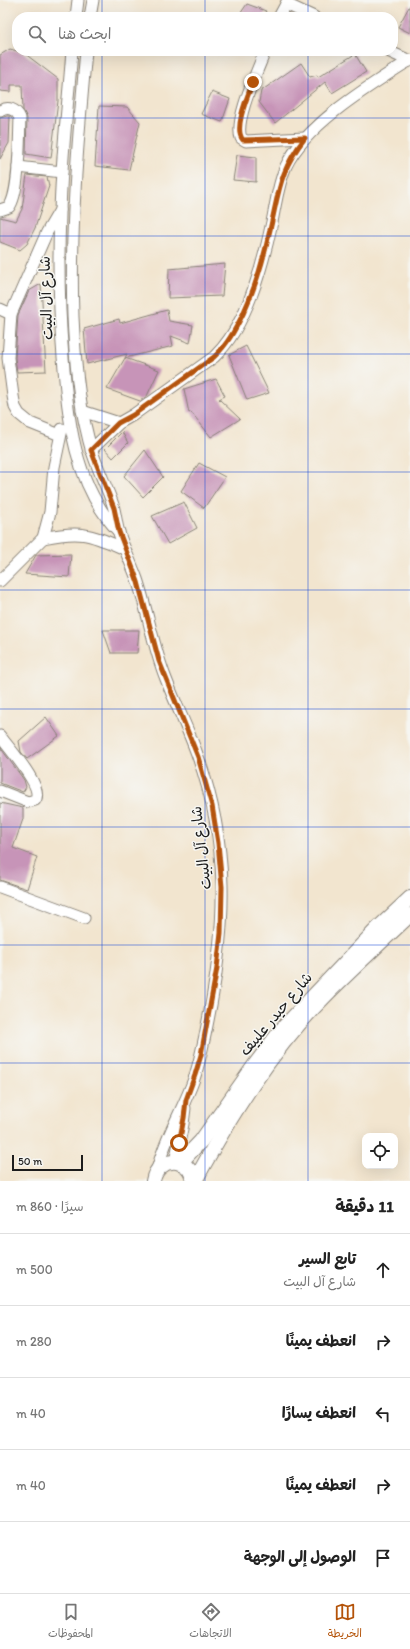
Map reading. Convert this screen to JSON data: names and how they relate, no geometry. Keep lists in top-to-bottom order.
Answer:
{
  "streets": {
    "main road": ["شارع حيدر علييف"],
    "street": ["شارع آل البيت"]
  },
  "crossings": [
    ["شارع آل البيت", "شارع حيدر علييف"]
  ],
  "scale_bar": "50 m",
  "page": {
    "search": "ابحث هنا",
    "scale": "50 m",
    "heading": ["11 دقيقة", "سيرًا · 860 m"],
    "list": [
      ["تابع السير", "شارع آل البيت", "500 m"],
      ["انعطف يمينًا", "280 m"],
      ["انعطف يسارًا", "40 m"],
      ["انعطف يمينًا", "40 m"],
      "الوصول إلى الوجهة"
    ],
    "nav": ["الخريطة", "الاتجاهات", "المحفوظات"]
  }
}
